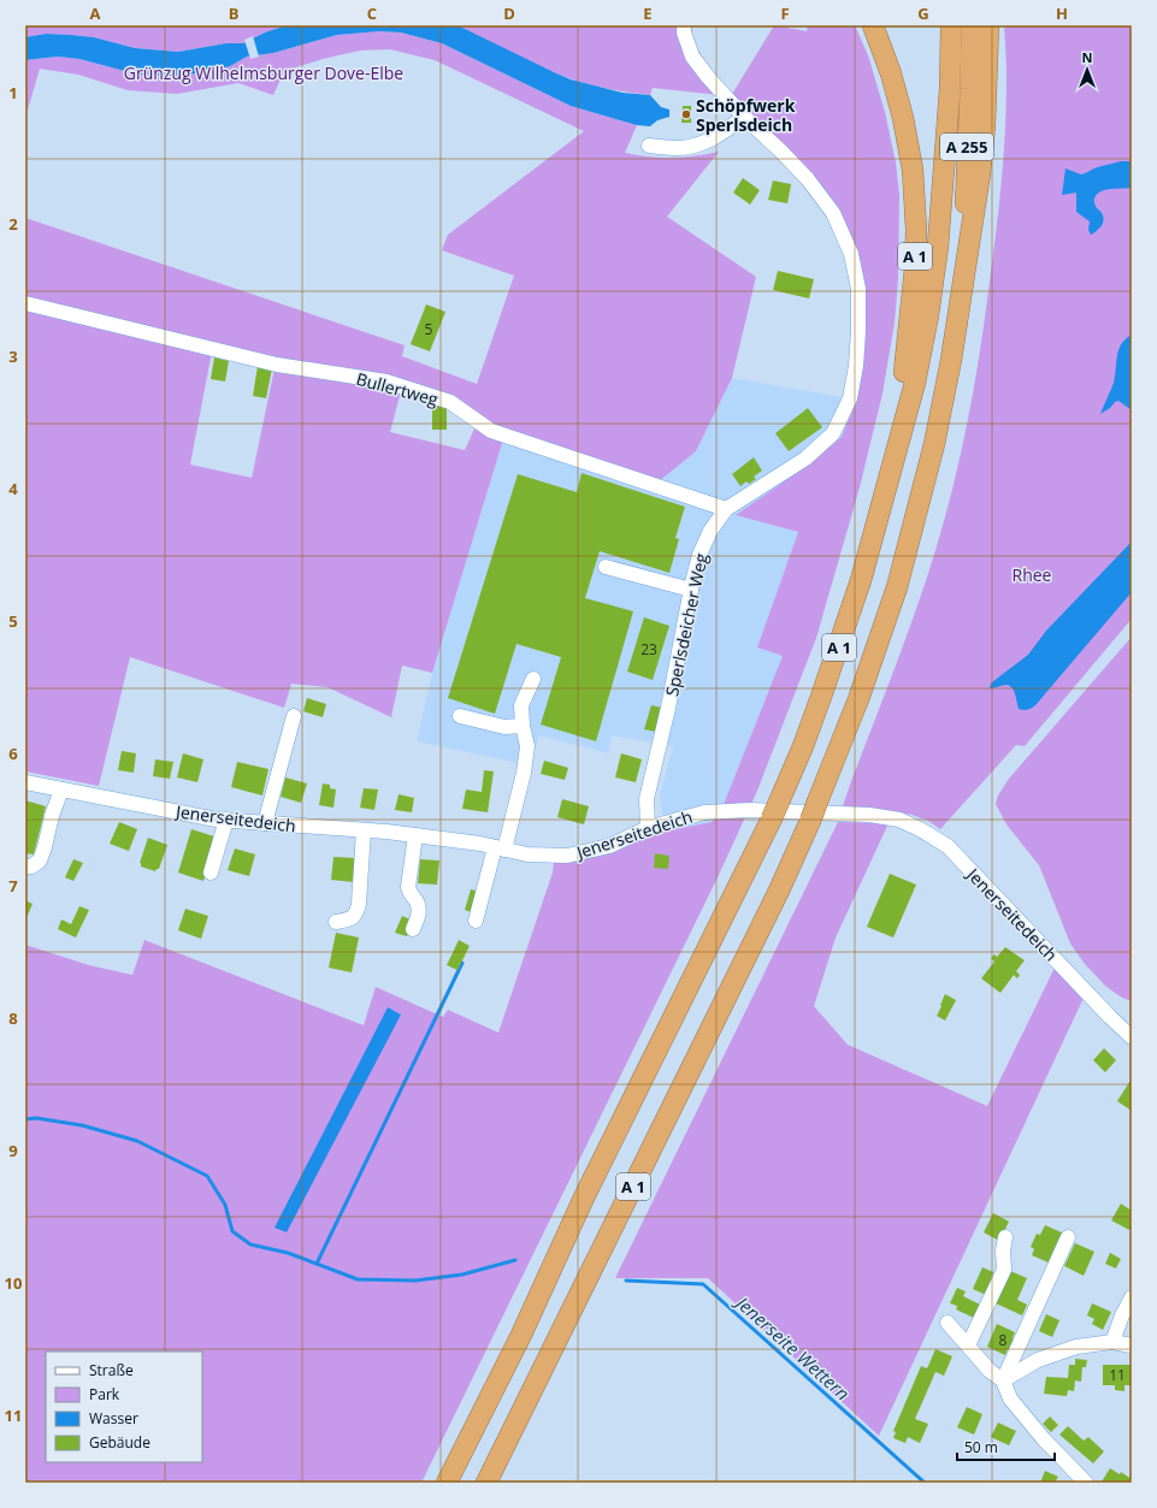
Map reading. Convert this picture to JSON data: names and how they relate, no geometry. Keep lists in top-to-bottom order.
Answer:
{
  "streets": {
    "highway": ["A 255", "A 1"],
    "street": ["Bullertweg", "Sperlsdeicher Weg", "Jenerseitedeich"]
  },
  "crossings": [
    ["A 255", "A 1"],
    ["Bullertweg", "Sperlsdeicher Weg"],
    ["Sperlsdeicher Weg", "Jenerseitedeich"]
  ],
  "water": ["Jenerseite Wettern"],
  "parks": ["Grünzug Wilhelmsburger Dove-Elbe", "Rhee"],
  "places": ["Schöpfwerk Sperlsdeich"],
  "house_numbers": [
    "5",
    "23",
    "8",
    "11"
  ],
  "legend": [
    "Straße",
    "Park",
    "Wasser",
    "Gebäude"
  ],
  "scale_bar": "50 m",
  "north": "top",
  "grid": {
    "columns": [
      "A",
      "B",
      "C",
      "D",
      "E",
      "F",
      "G",
      "H"
    ],
    "rows": [
      "1",
      "2",
      "3",
      "4",
      "5",
      "6",
      "7",
      "8",
      "9",
      "10",
      "11"
    ]
  }
}
